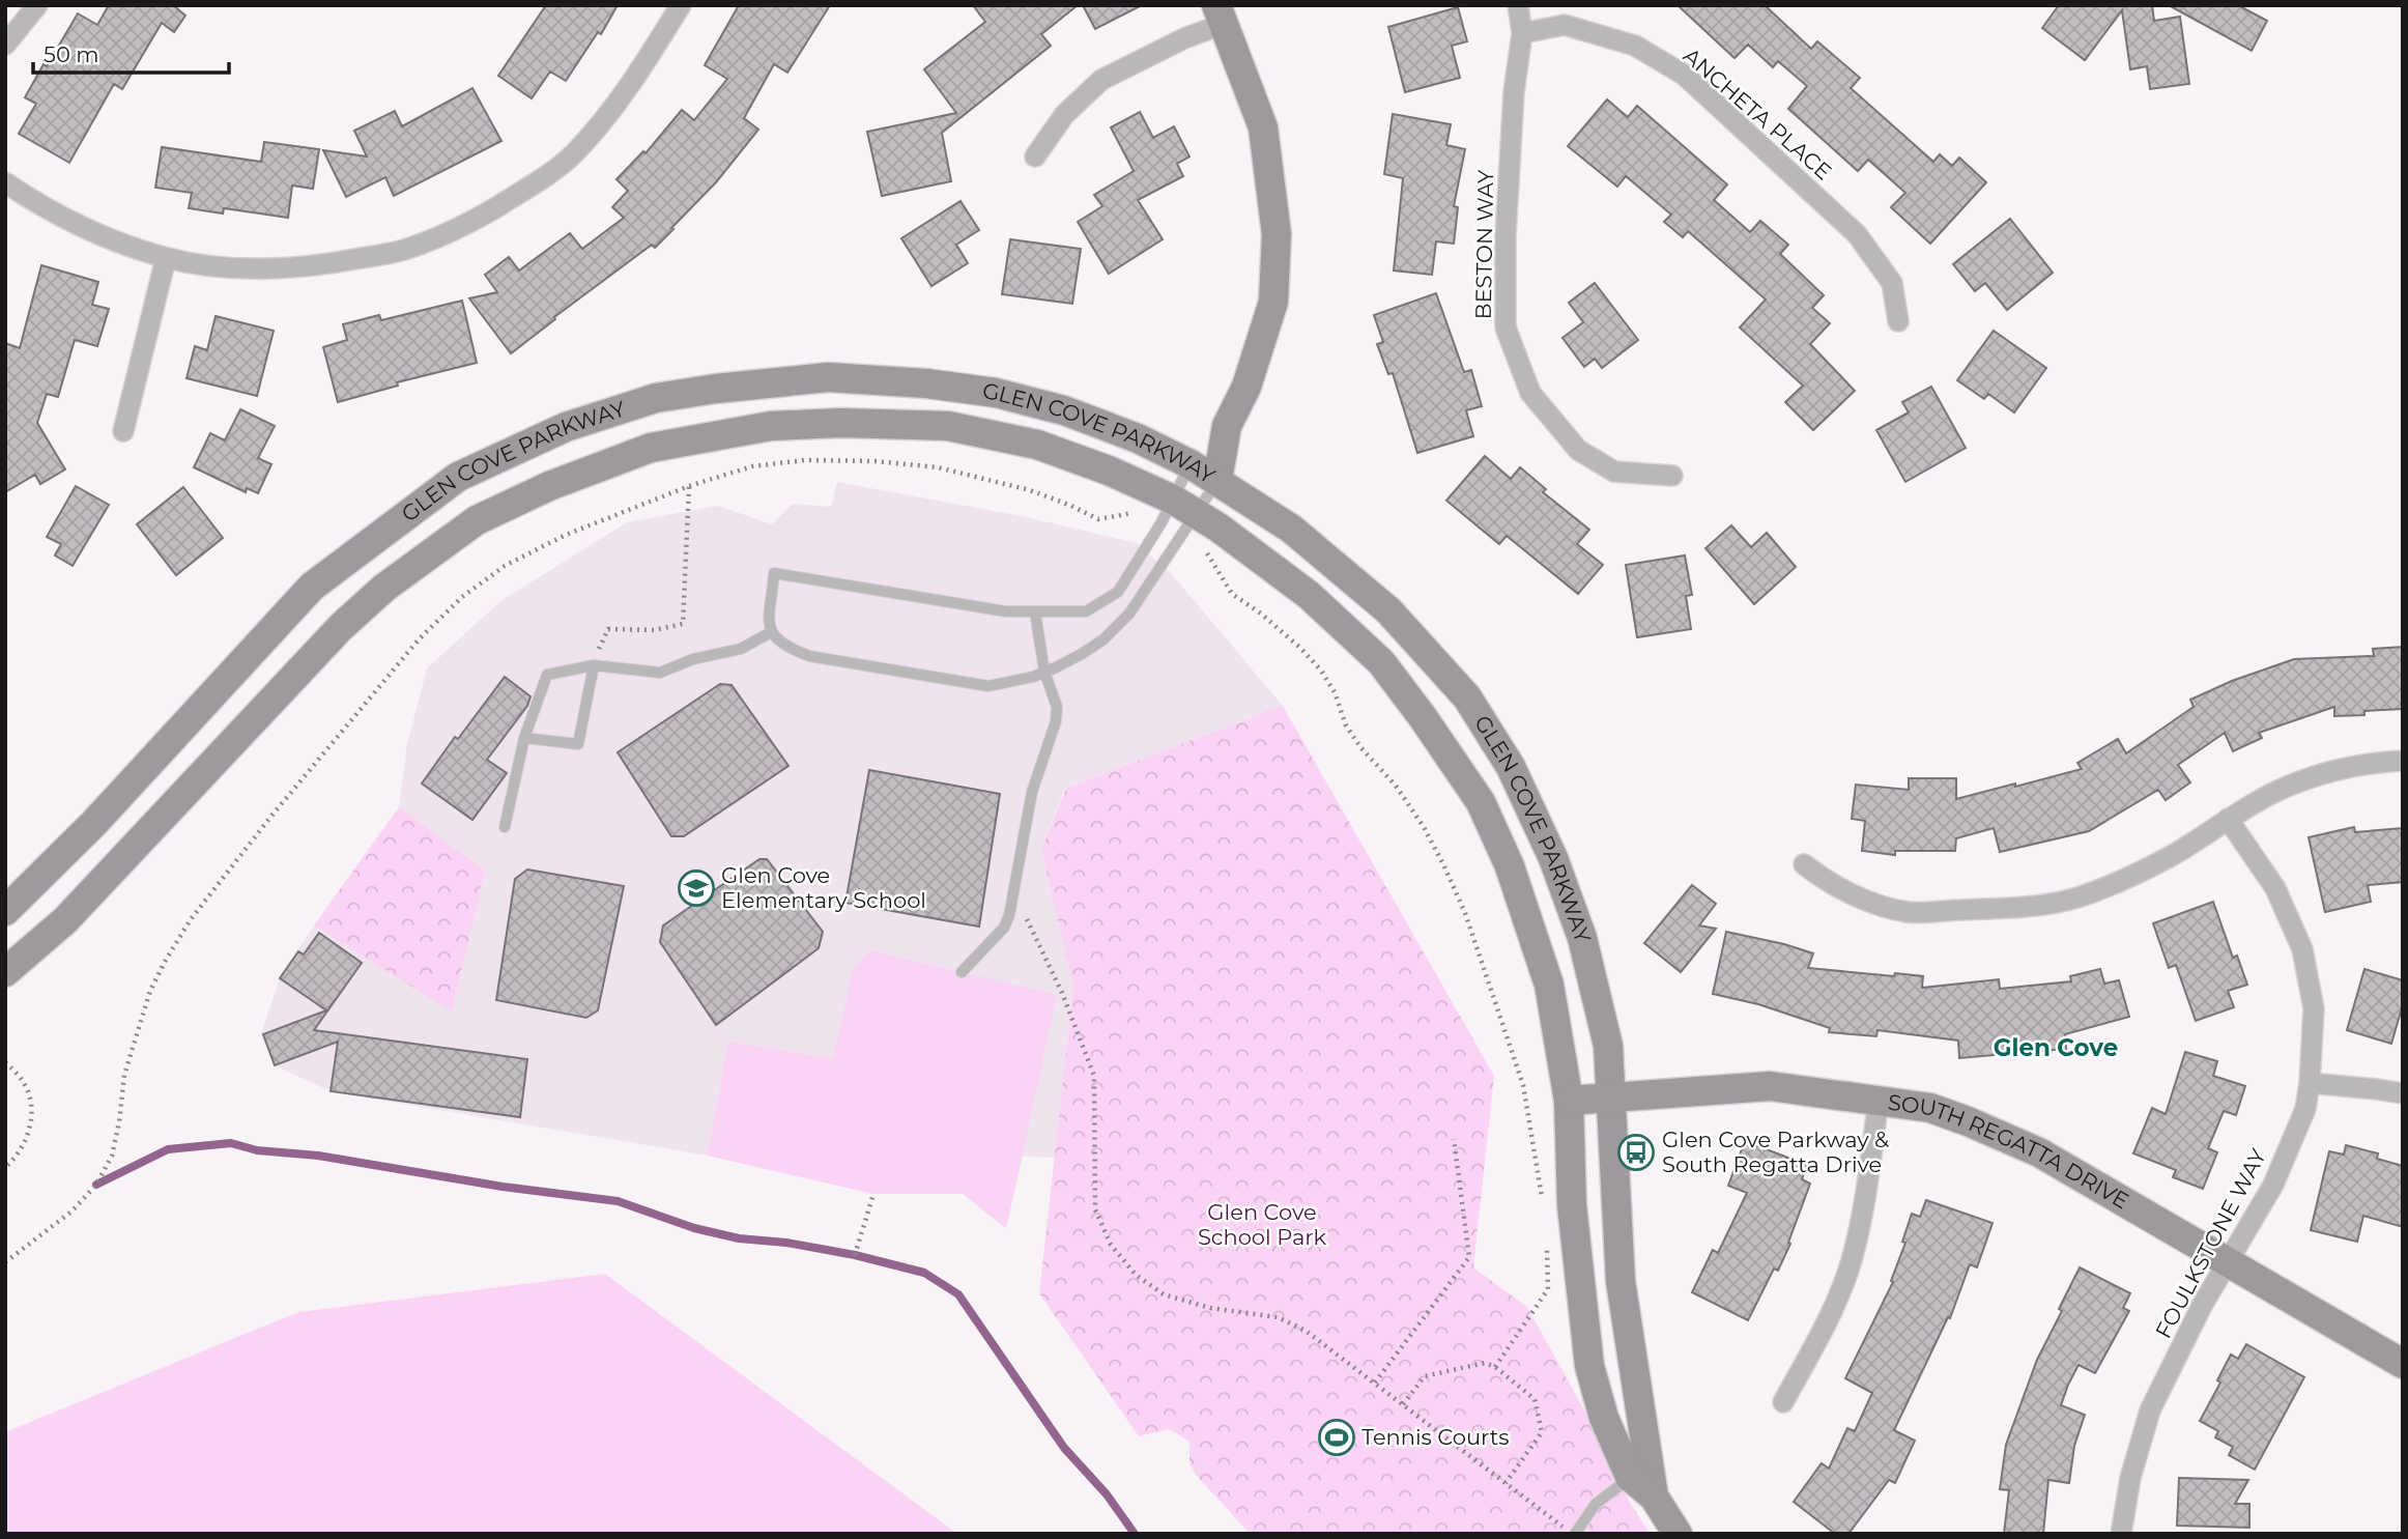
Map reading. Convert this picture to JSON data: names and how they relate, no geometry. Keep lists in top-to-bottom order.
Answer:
{
  "streets": {
    "main road": ["GLEN COVE PARKWAY", "SOUTH REGATTA DRIVE"],
    "street": ["ANCHETA PLACE", "BESTON WAY", "FOULKSTONE WAY"]
  },
  "crossings": [
    ["ANCHETA PLACE", "BESTON WAY"],
    ["GLEN COVE PARKWAY", "SOUTH REGATTA DRIVE"],
    ["SOUTH REGATTA DRIVE", "FOULKSTONE WAY"]
  ],
  "districts": ["Glen Cove"],
  "parks": ["Glen Cove School Park"],
  "places": {
    "school or university": ["Glen Cove Elementary School"],
    "bus stop": ["Glen Cove Parkway & South Regatta Drive"],
    "sports": ["Tennis Courts"]
  },
  "scale_bar": "50 m"
}
